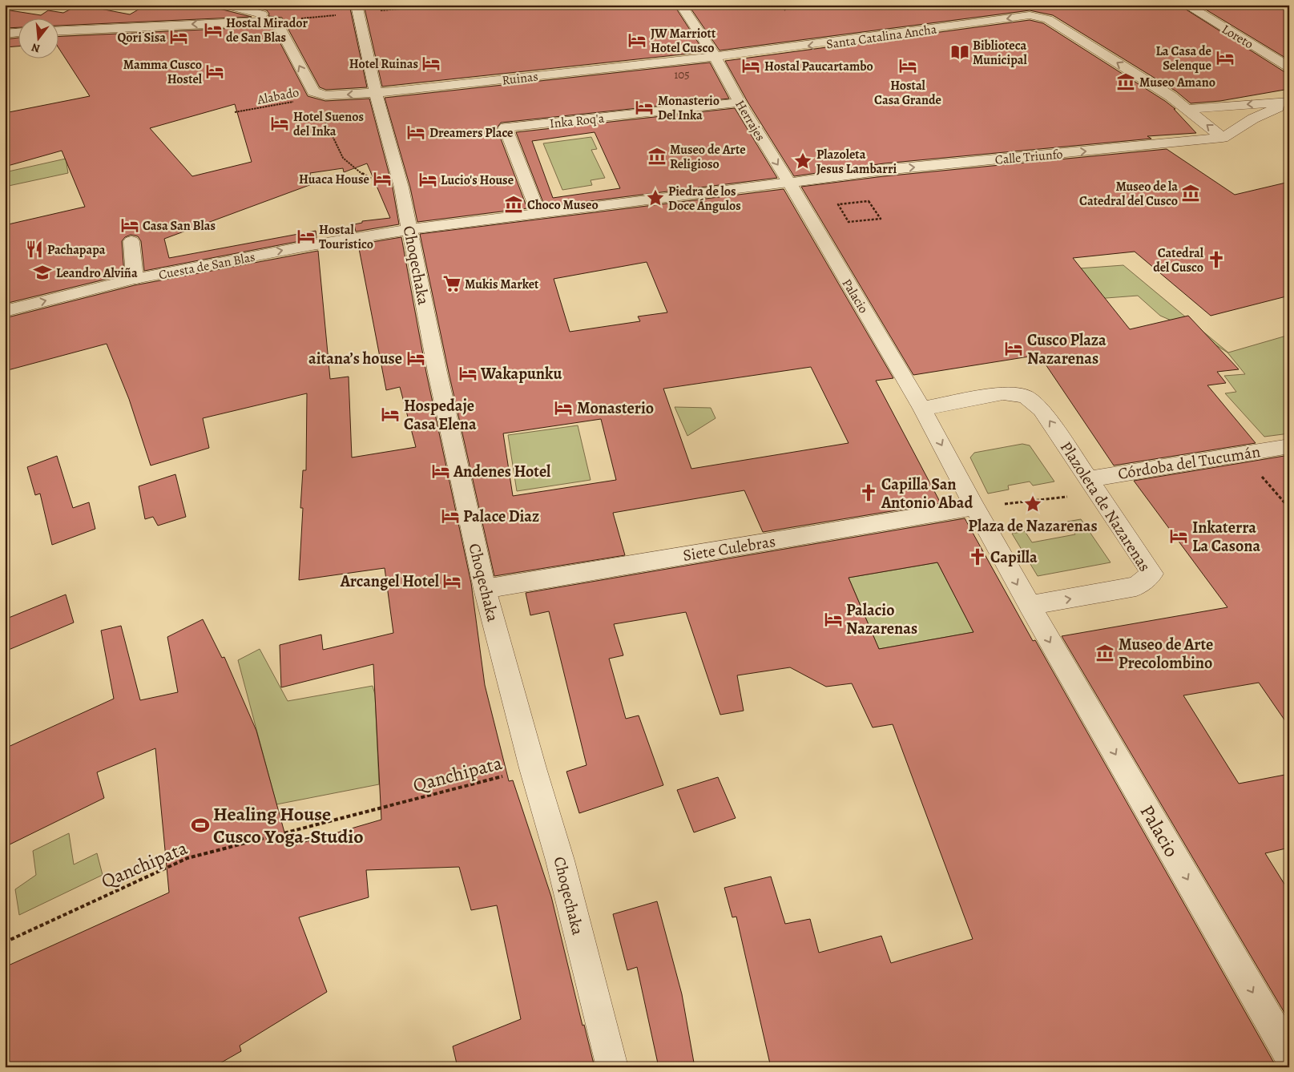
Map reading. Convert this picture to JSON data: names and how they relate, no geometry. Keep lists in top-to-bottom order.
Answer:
{
  "streets": {
    "street": [
      "Santa Catalina Ancha",
      "Loreto",
      "Ruinas",
      "Inka Roq'a",
      "Herrajes",
      "Calle Triunfo",
      "Cuesta de San Blas",
      "Choqechaka",
      "Palacio",
      "Córdoba del Tucumán",
      "Plazoleta de Nazarenas",
      "Siete Culebras"
    ],
    "path": ["Alabado", "Qanchipata"]
  },
  "crossings": [
    ["Santa Catalina Ancha", "Ruinas"],
    ["Santa Catalina Ancha", "Herrajes"],
    ["Ruinas", "Alabado"],
    ["Ruinas", "Herrajes"],
    ["Ruinas", "Choqechaka"],
    ["Inka Roq'a", "Herrajes"],
    ["Inka Roq'a", "Calle Triunfo"],
    ["Inka Roq'a", "Cuesta de San Blas"],
    ["Herrajes", "Calle Triunfo"],
    ["Herrajes", "Palacio"],
    ["Calle Triunfo", "Cuesta de San Blas"],
    ["Calle Triunfo", "Palacio"],
    ["Cuesta de San Blas", "Choqechaka"],
    ["Choqechaka", "Siete Culebras"],
    ["Choqechaka", "Qanchipata"],
    ["Palacio", "Plazoleta de Nazarenas"],
    ["Córdoba del Tucumán", "Plazoleta de Nazarenas"]
  ],
  "one_way": [
    "Santa Catalina Ancha",
    "Herrajes",
    "Calle Triunfo",
    "Cuesta de San Blas",
    "Palacio"
  ],
  "places": {
    "hotel": [
      "Hostal Mirador de San Blas",
      "Qori Sisa",
      "JW Marriott Hotel Cusco",
      "La Casa de Selenque",
      "Hotel Ruinas",
      "Hostal Paucartambo",
      "Hostal Casa Grande",
      "Mamma Cusco Hostel",
      "Monasterio Del Inka",
      "Hotel Suenos del Inka",
      "Dreamers Place",
      "Huaca House",
      "Lucio's House",
      "Casa San Blas",
      "Hostal Touristico",
      "Cusco Plaza Nazarenas",
      "aitana’s house",
      "Wakapunku",
      "Monasterio",
      "Hospedaje Casa Elena",
      "Andenes Hotel",
      "Palace Diaz",
      "Inkaterra La Casona",
      "Arcangel Hotel",
      "Palacio Nazarenas"
    ],
    "library": ["Biblioteca Municipal"],
    "museum": [
      "Museo Amano",
      "Museo de Arte Religioso",
      "Museo de la Catedral del Cusco",
      "Choco Museo",
      "Museo de Arte Precolombino"
    ],
    "place": ["Plazoleta Jesus Lambarri", "Piedra de los Doce Ángulos", "Plaza de Nazarenas"],
    "restaurant": ["Pachapapa"],
    "church": ["Catedral del Cusco", "Capilla San Antonio Abad", "Capilla"],
    "school or university": ["Leandro Alviña"],
    "supermarket": ["Mukis Market"],
    "sports": ["Healing House Cusco Yoga-Studio"]
  },
  "house_numbers": ["105"],
  "north": "bottom"
}
